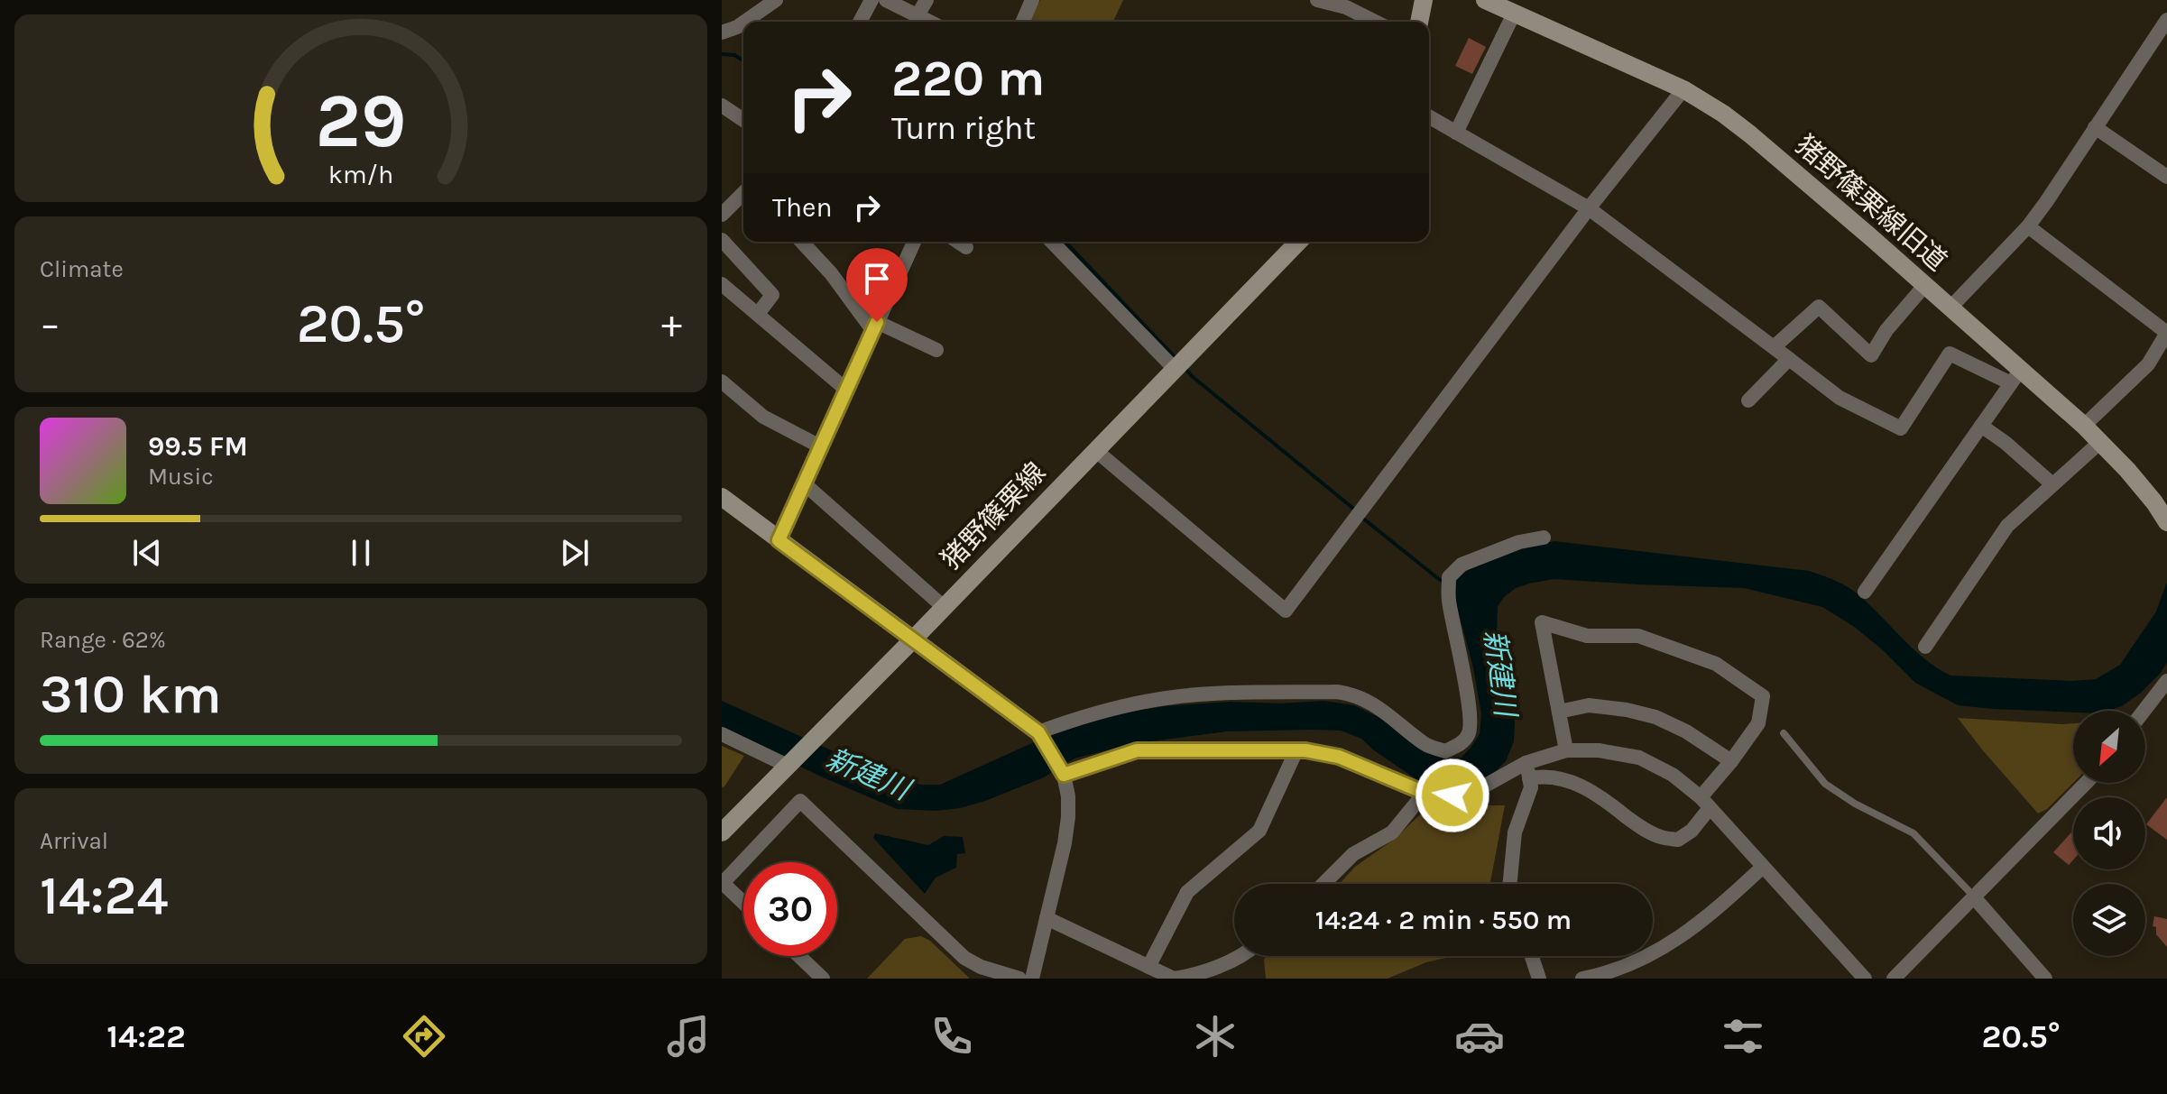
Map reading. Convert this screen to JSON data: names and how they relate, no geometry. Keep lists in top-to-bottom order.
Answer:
{
  "streets": {
    "street": ["猪野篠栗線旧道", "猪野篠栗線"]
  },
  "water": ["新建川"],
  "north": "bottom left",
  "page": {
    "turn": ["220 m", "Turn right"],
    "then": "Then",
    "tile": [
      "Climate",
      ["Range · 62%", "310 km"],
      ["Arrival", "14:24"]
    ],
    "heat": ["−", "20.5°", "+"],
    "song": ["99.5 FM", "Music"],
    "limit": "30",
    "trip": "14:24 · 2 min · 550 m",
    "tabs": ["14:22", "20.5°"],
    "gauge": ["29", "km/h"]
  }
}
